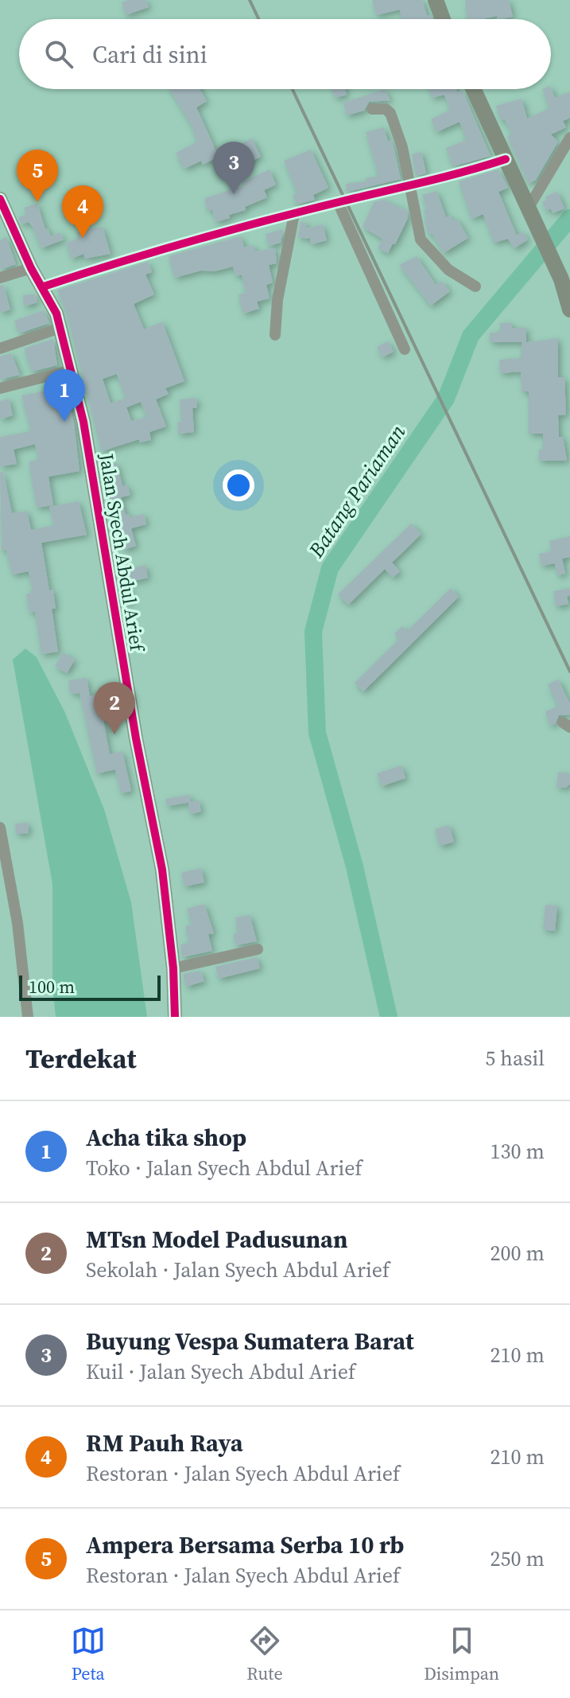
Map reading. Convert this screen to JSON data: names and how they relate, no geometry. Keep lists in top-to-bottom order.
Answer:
{
  "streets": {
    "street": ["Jalan Syech Abdul Arief"]
  },
  "water": ["Batang Pariaman"],
  "scale_bar": "100 m",
  "page": {
    "search": "Cari di sini",
    "pins": [
      "3",
      "5",
      "4",
      "1",
      "2"
    ],
    "scale": "100 m",
    "heading": ["Terdekat", "5 hasil"],
    "list": [
      {
        "mark": "1",
        "name": "Acha tika shop",
        "note": "Toko · Jalan Syech Abdul Arief",
        "value": "130 m"
      },
      {
        "mark": "2",
        "name": "MTsn Model Padusunan",
        "note": "Sekolah · Jalan Syech Abdul Arief",
        "value": "200 m"
      },
      {
        "mark": "3",
        "name": "Buyung Vespa Sumatera Barat",
        "note": "Kuil · Jalan Syech Abdul Arief",
        "value": "210 m"
      },
      {
        "mark": "4",
        "name": "RM Pauh Raya",
        "note": "Restoran · Jalan Syech Abdul Arief",
        "value": "210 m"
      },
      {
        "mark": "5",
        "name": "Ampera Bersama Serba 10 rb",
        "note": "Restoran · Jalan Syech Abdul Arief",
        "value": "250 m"
      }
    ],
    "nav": ["Peta", "Rute", "Disimpan"]
  }
}
